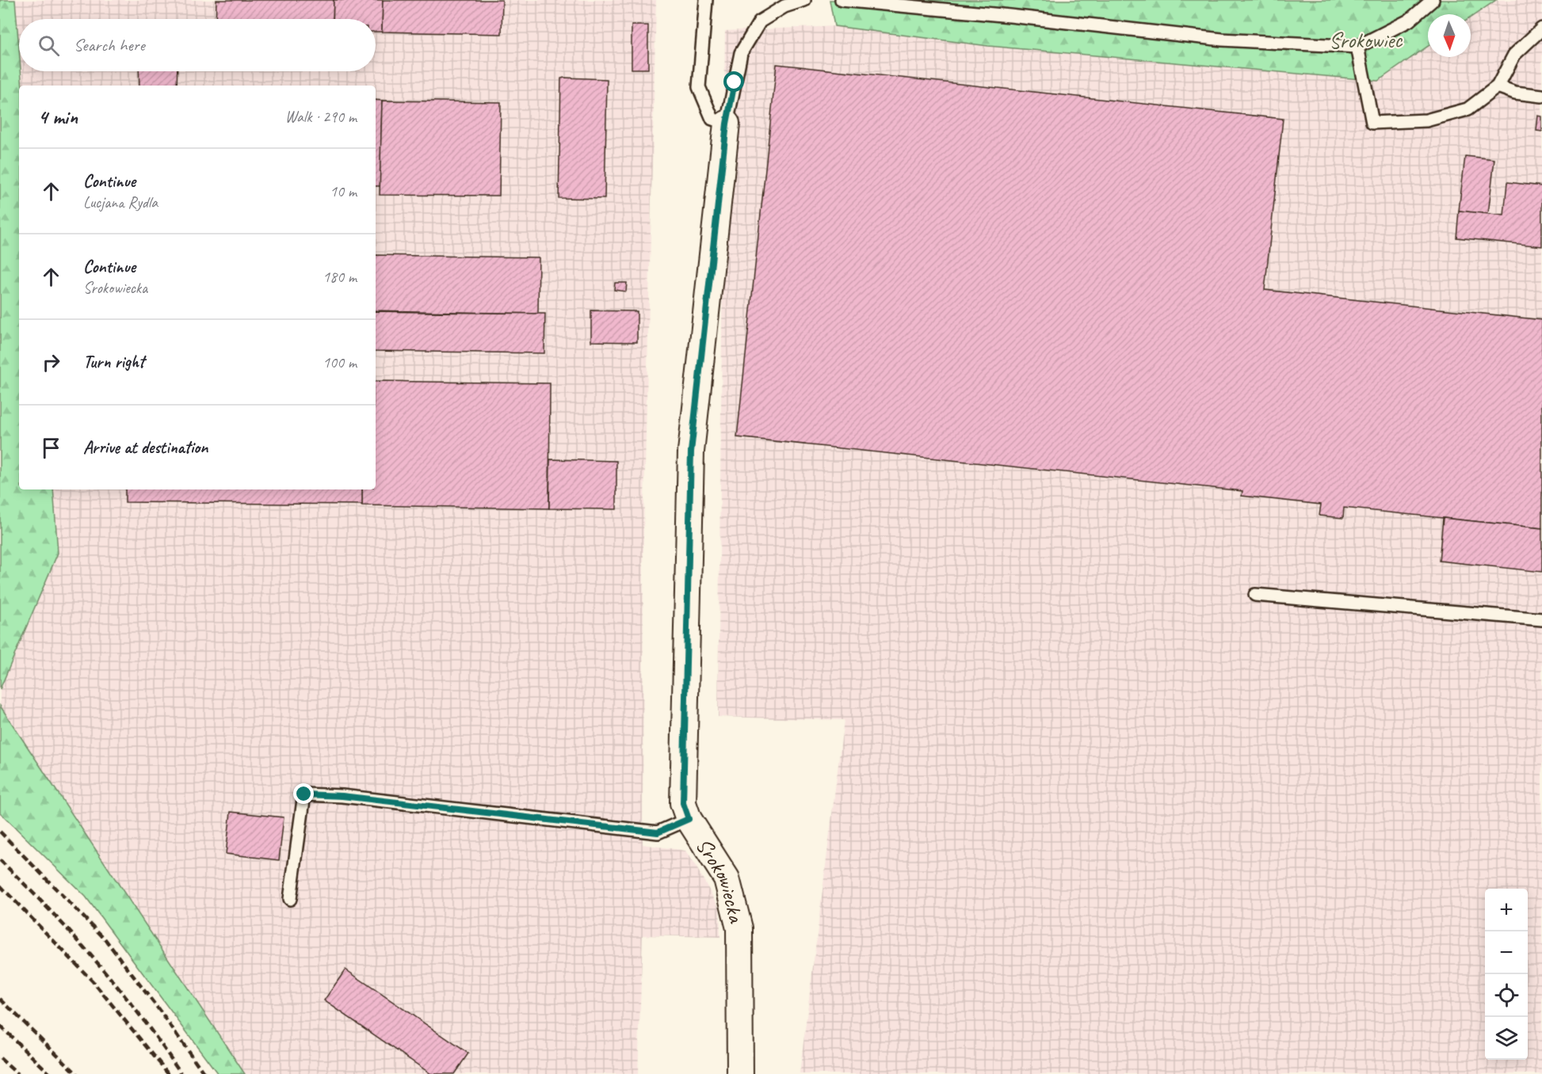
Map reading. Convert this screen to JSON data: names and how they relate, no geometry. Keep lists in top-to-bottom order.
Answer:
{
  "streets": {
    "street": ["Srokowiecka"]
  },
  "parks": ["Srokowiec"],
  "north": "bottom",
  "page": {
    "search": "Search here",
    "heading": ["4 min", "Walk · 290 m"],
    "list": [
      ["Continue", "Lucjana Rydla", "10 m"],
      ["Continue", "Srokowiecka", "180 m"],
      ["Turn right", "100 m"],
      "Arrive at destination"
    ],
    "map_buttons": ["+", "−"]
  }
}
